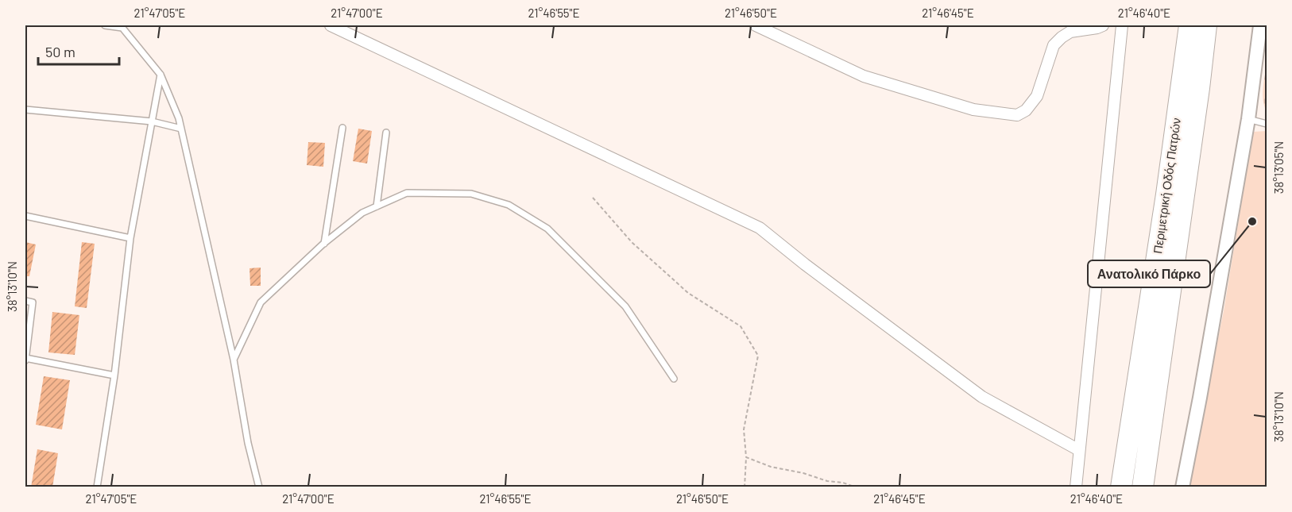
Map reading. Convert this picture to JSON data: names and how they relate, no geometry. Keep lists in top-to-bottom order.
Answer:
{
  "streets": {
    "highway": ["Περιμετρική Οδός Πατρών"]
  },
  "places": ["Ανατολικό Πάρκο"],
  "scale_bar": "50 m",
  "coordinates": [
    "21°47'05\"E",
    "21°47'00\"E",
    "21°46'55\"E",
    "21°46'50\"E",
    "21°46'45\"E",
    "21°46'40\"E",
    "38°13'05\"N",
    "38°13'10\"N"
  ]
}
